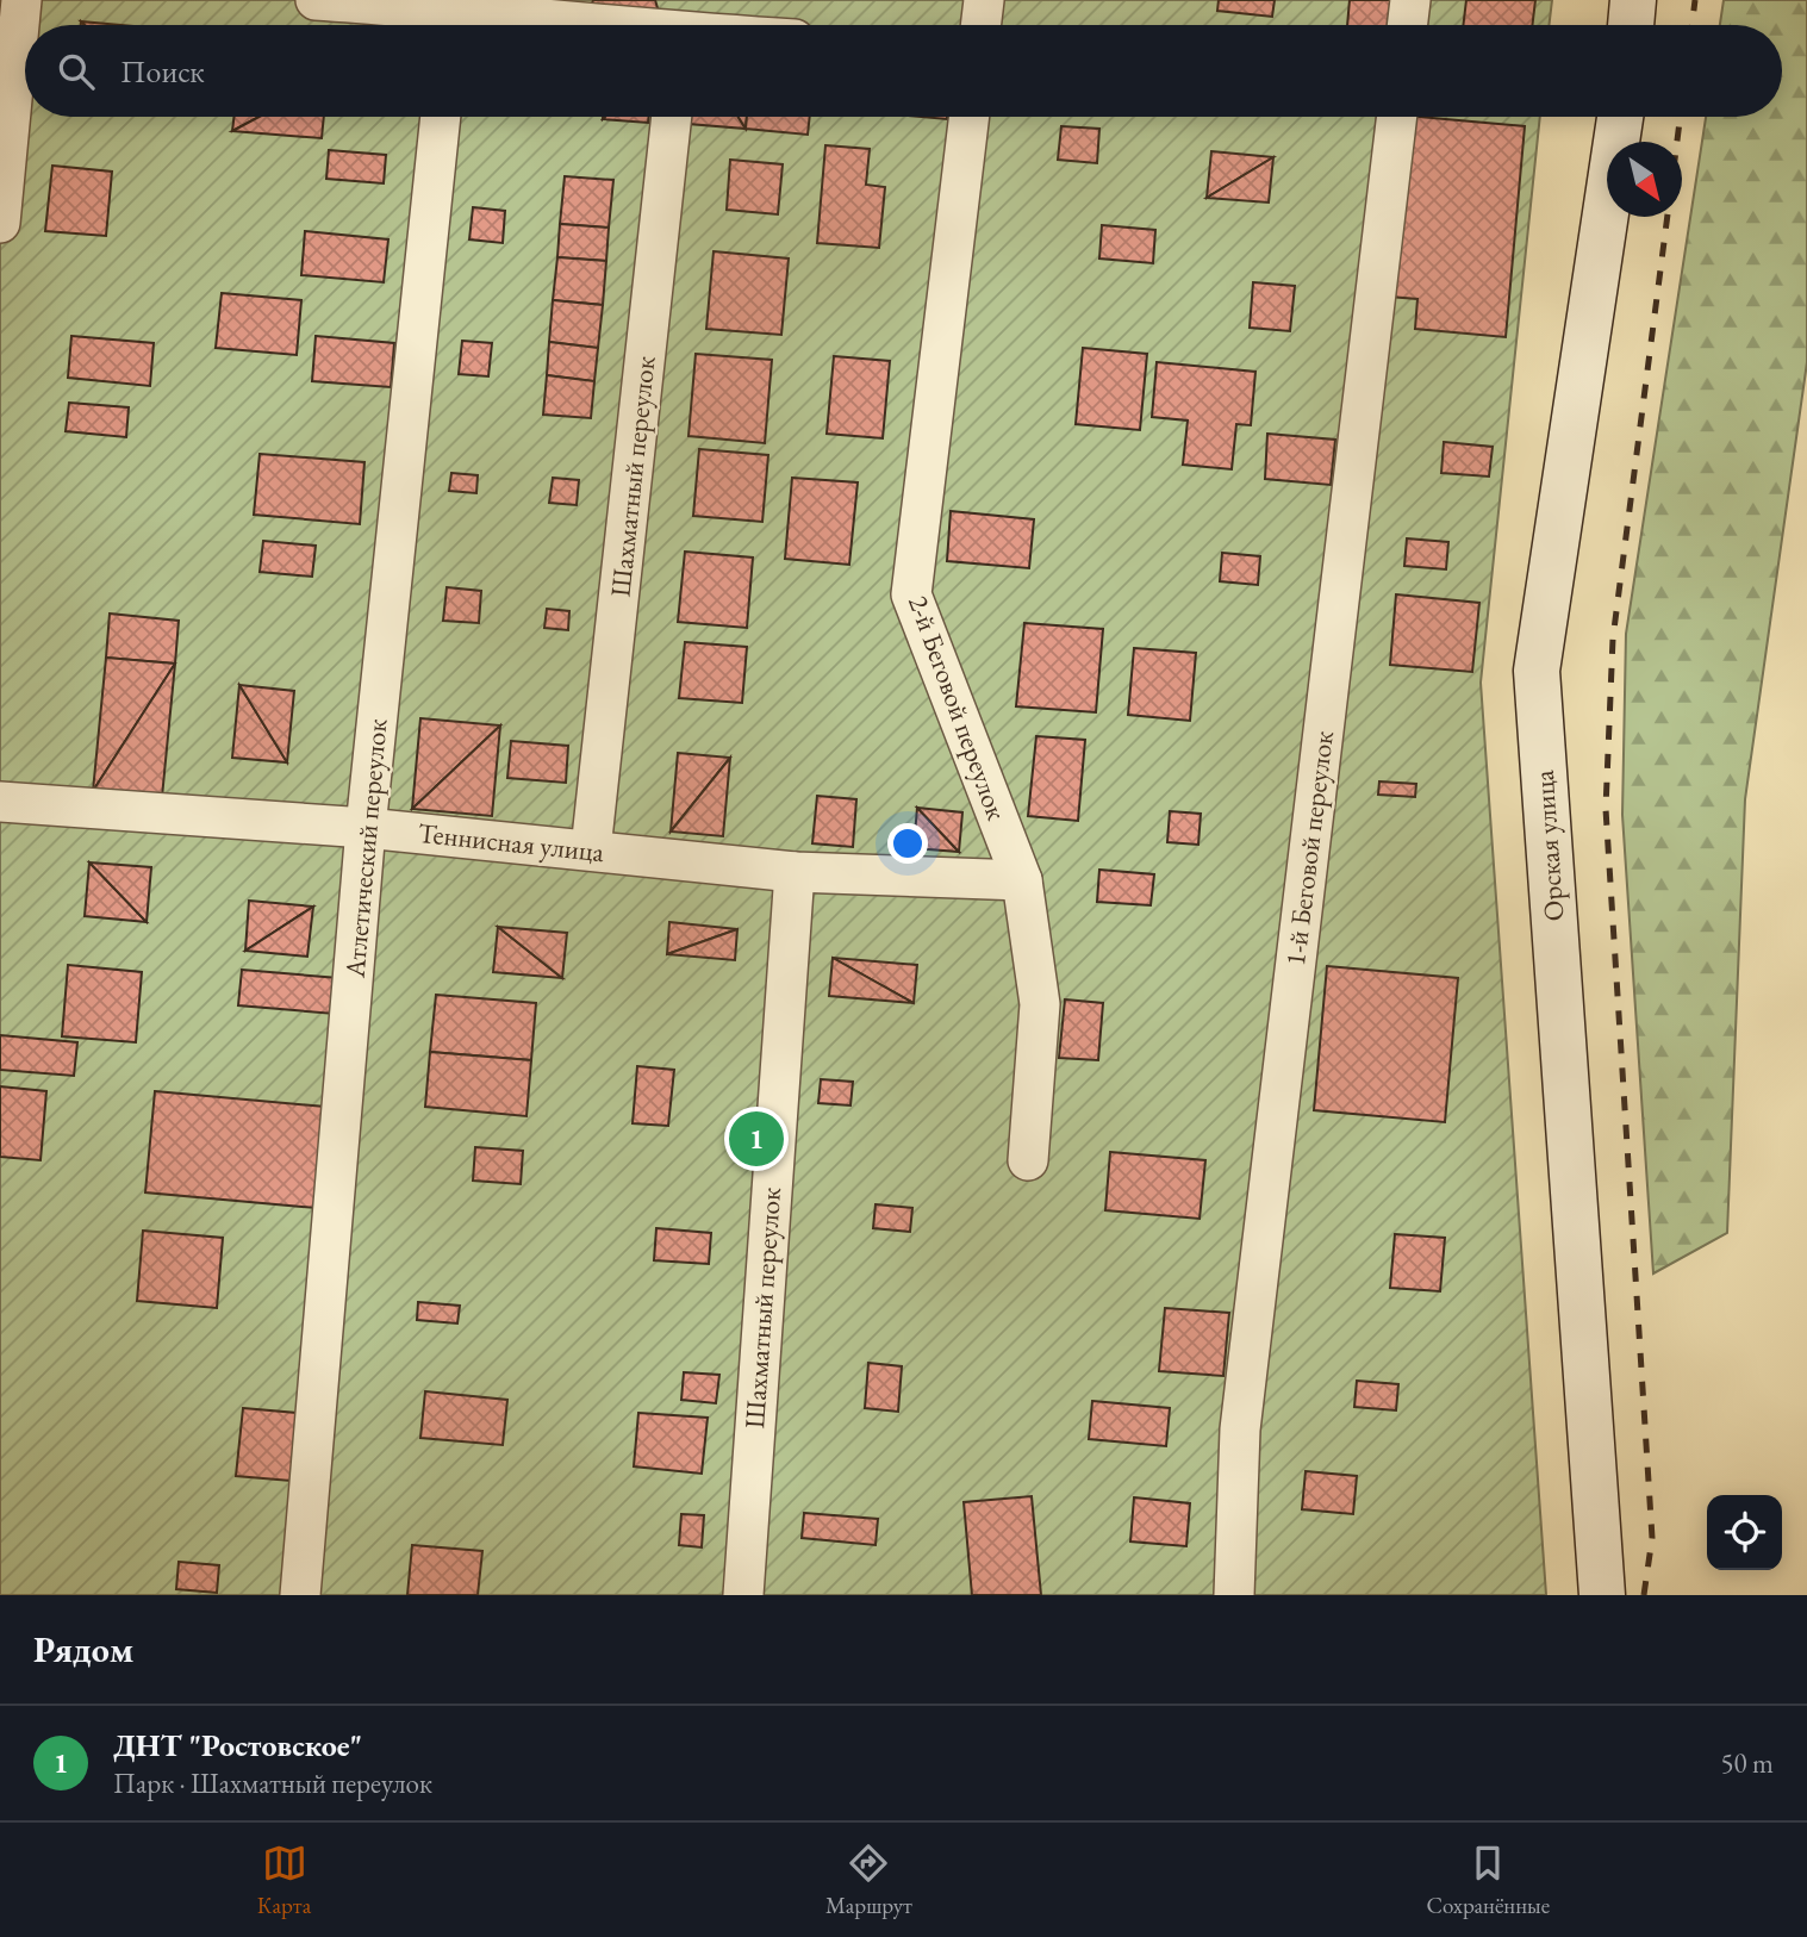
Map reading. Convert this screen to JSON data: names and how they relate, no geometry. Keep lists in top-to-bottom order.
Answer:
{
  "streets": {
    "main road": ["Орская улица"],
    "street": [
      "Шахматный переулок",
      "2-й Беговой переулок",
      "Теннисная улица",
      "Атлетический переулок",
      "1-й Беговой переулок"
    ]
  },
  "crossings": [
    ["Шахматный переулок", "Теннисная улица"],
    ["2-й Беговой переулок", "Теннисная улица"],
    ["Теннисная улица", "Атлетический переулок"]
  ],
  "north": "bottom right",
  "page": {
    "search": "Поиск",
    "pins": "1",
    "heading": "Рядом",
    "list": [
      {
        "mark": "1",
        "name": "ДНТ \"Ростовское\"",
        "note": "Парк · Шахматный переулок",
        "value": "50 m"
      }
    ],
    "nav": ["Карта", "Маршрут", "Сохранённые"]
  }
}
